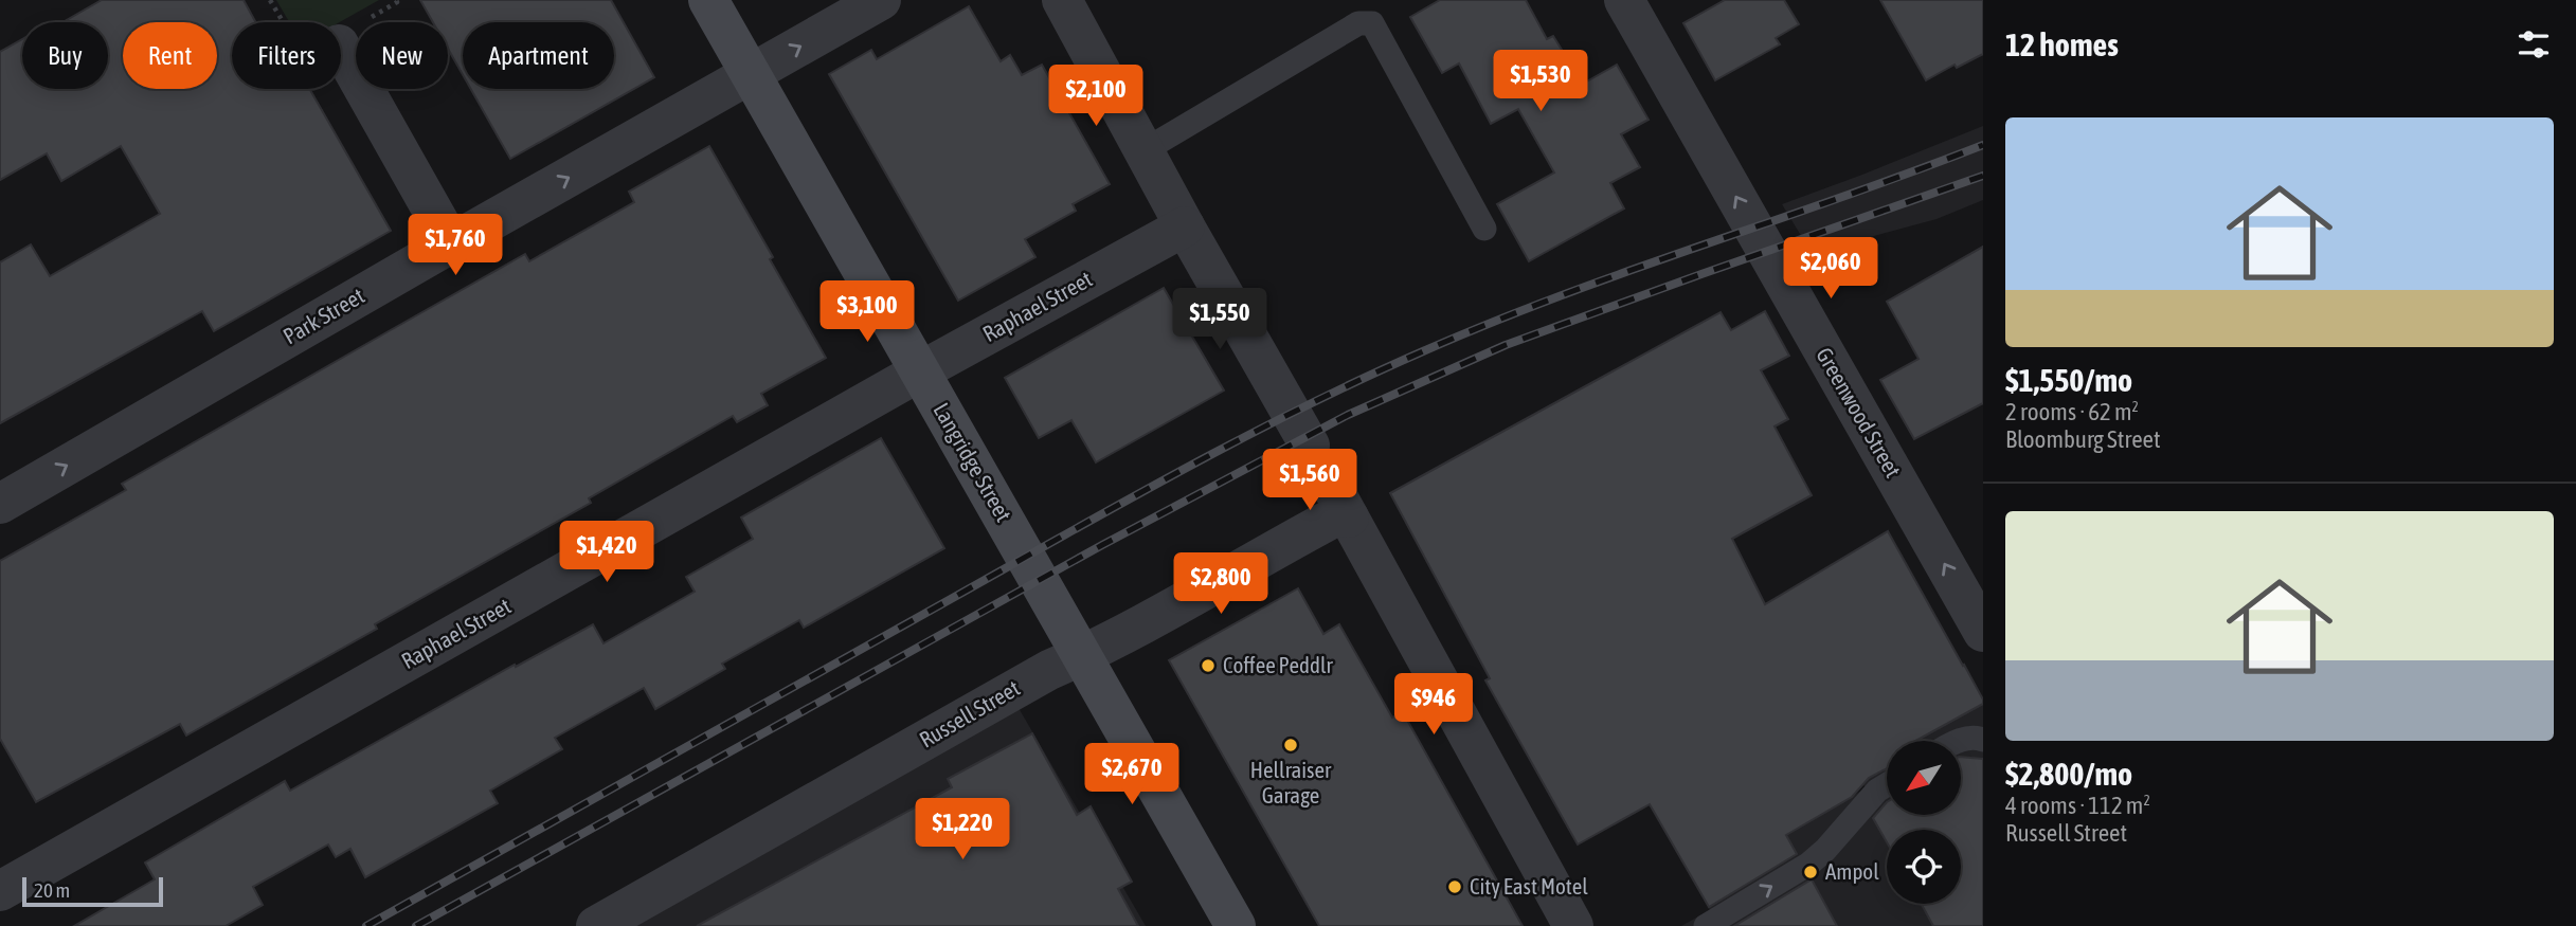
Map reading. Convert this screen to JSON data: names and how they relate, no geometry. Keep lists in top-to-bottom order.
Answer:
{
  "streets": {
    "street": [
      "Raphael Street",
      "Park Street",
      "Greenwood Street",
      "Langridge Street",
      "Russell Street"
    ]
  },
  "crossings": [
    ["Raphael Street", "Langridge Street"],
    ["Park Street", "Langridge Street"],
    ["Langridge Street", "Russell Street"]
  ],
  "one_way": ["Park Street", "Greenwood Street"],
  "places": [
    "Coffee Peddlr",
    "Hellraiser Garage",
    "Ampol",
    "City East Motel"
  ],
  "scale_bar": "20 m",
  "north": "bottom left",
  "page": {
    "heading": "12 homes",
    "chip": [
      "Buy",
      "Rent",
      "Filters",
      "New",
      "Apartment"
    ],
    "price": [
      "$1,530",
      "$2,100",
      "$1,760",
      "$2,060",
      "$3,100",
      "$1,550",
      "$1,560",
      "$1,420",
      "$2,800",
      "$946",
      "$2,670",
      "$1,220"
    ],
    "list": [
      {
        "name": "$1,550/mo",
        "note": "2 rooms · 62 m² · Bloomburg Street"
      },
      {
        "name": "$2,800/mo",
        "note": "4 rooms · 112 m² · Russell Street"
      }
    ],
    "scale": "20 m"
  }
}
